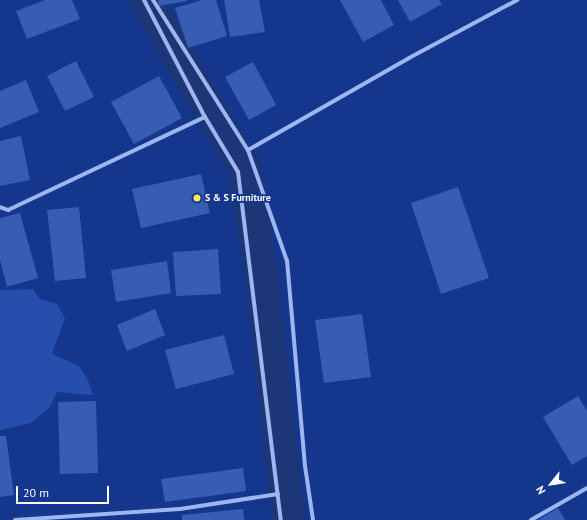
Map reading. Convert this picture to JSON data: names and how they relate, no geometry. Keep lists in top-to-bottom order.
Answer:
{
  "places": ["S & S Furniture"],
  "scale_bar": "20 m",
  "north": "bottom left"
}
